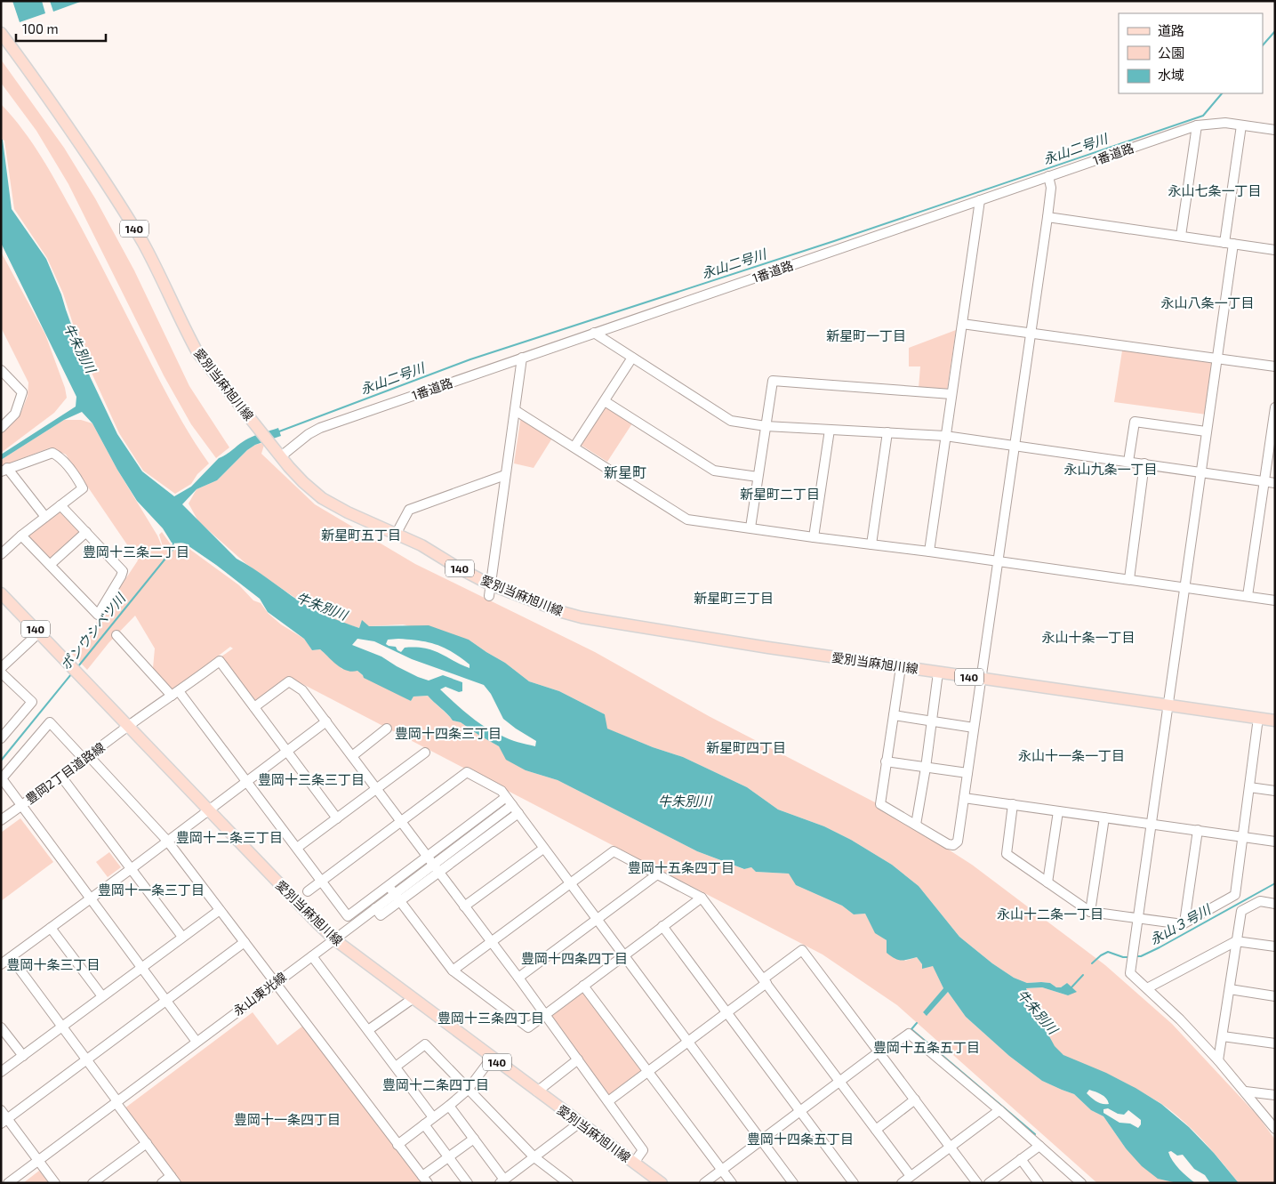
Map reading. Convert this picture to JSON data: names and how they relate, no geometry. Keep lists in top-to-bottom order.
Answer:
{
  "streets": {
    "main road": ["140", "愛別当麻旭川線"],
    "street": ["1番道路", "豊岡2丁目道路線", "永山東光線"]
  },
  "crossings": [
    ["1番道路", "愛別当麻旭川線"],
    ["愛別当麻旭川線", "豊岡2丁目道路線"],
    ["愛別当麻旭川線", "永山東光線"]
  ],
  "districts": [
    "永山七条一丁目",
    "永山八条一丁目",
    "新星町一丁目",
    "永山九条一丁目",
    "新星町",
    "新星町二丁目",
    "新星町五丁目",
    "豊岡十三条二丁目",
    "新星町三丁目",
    "永山十条一丁目",
    "豊岡十四条三丁目",
    "新星町四丁目",
    "永山十一条一丁目",
    "豊岡十三条三丁目",
    "豊岡十二条三丁目",
    "豊岡十五条四丁目",
    "豊岡十一条三丁目",
    "永山十二条一丁目",
    "豊岡十四条四丁目",
    "豊岡十条三丁目",
    "豊岡十三条四丁目",
    "豊岡十五条五丁目",
    "豊岡十二条四丁目",
    "豊岡十一条四丁目",
    "豊岡十四条五丁目"
  ],
  "water": [
    "永山二号川",
    "牛朱別川",
    "ポンウシベツ川",
    "永山３号川"
  ],
  "legend": ["道路", "公園", "水域"],
  "scale_bar": "100 m"
}
